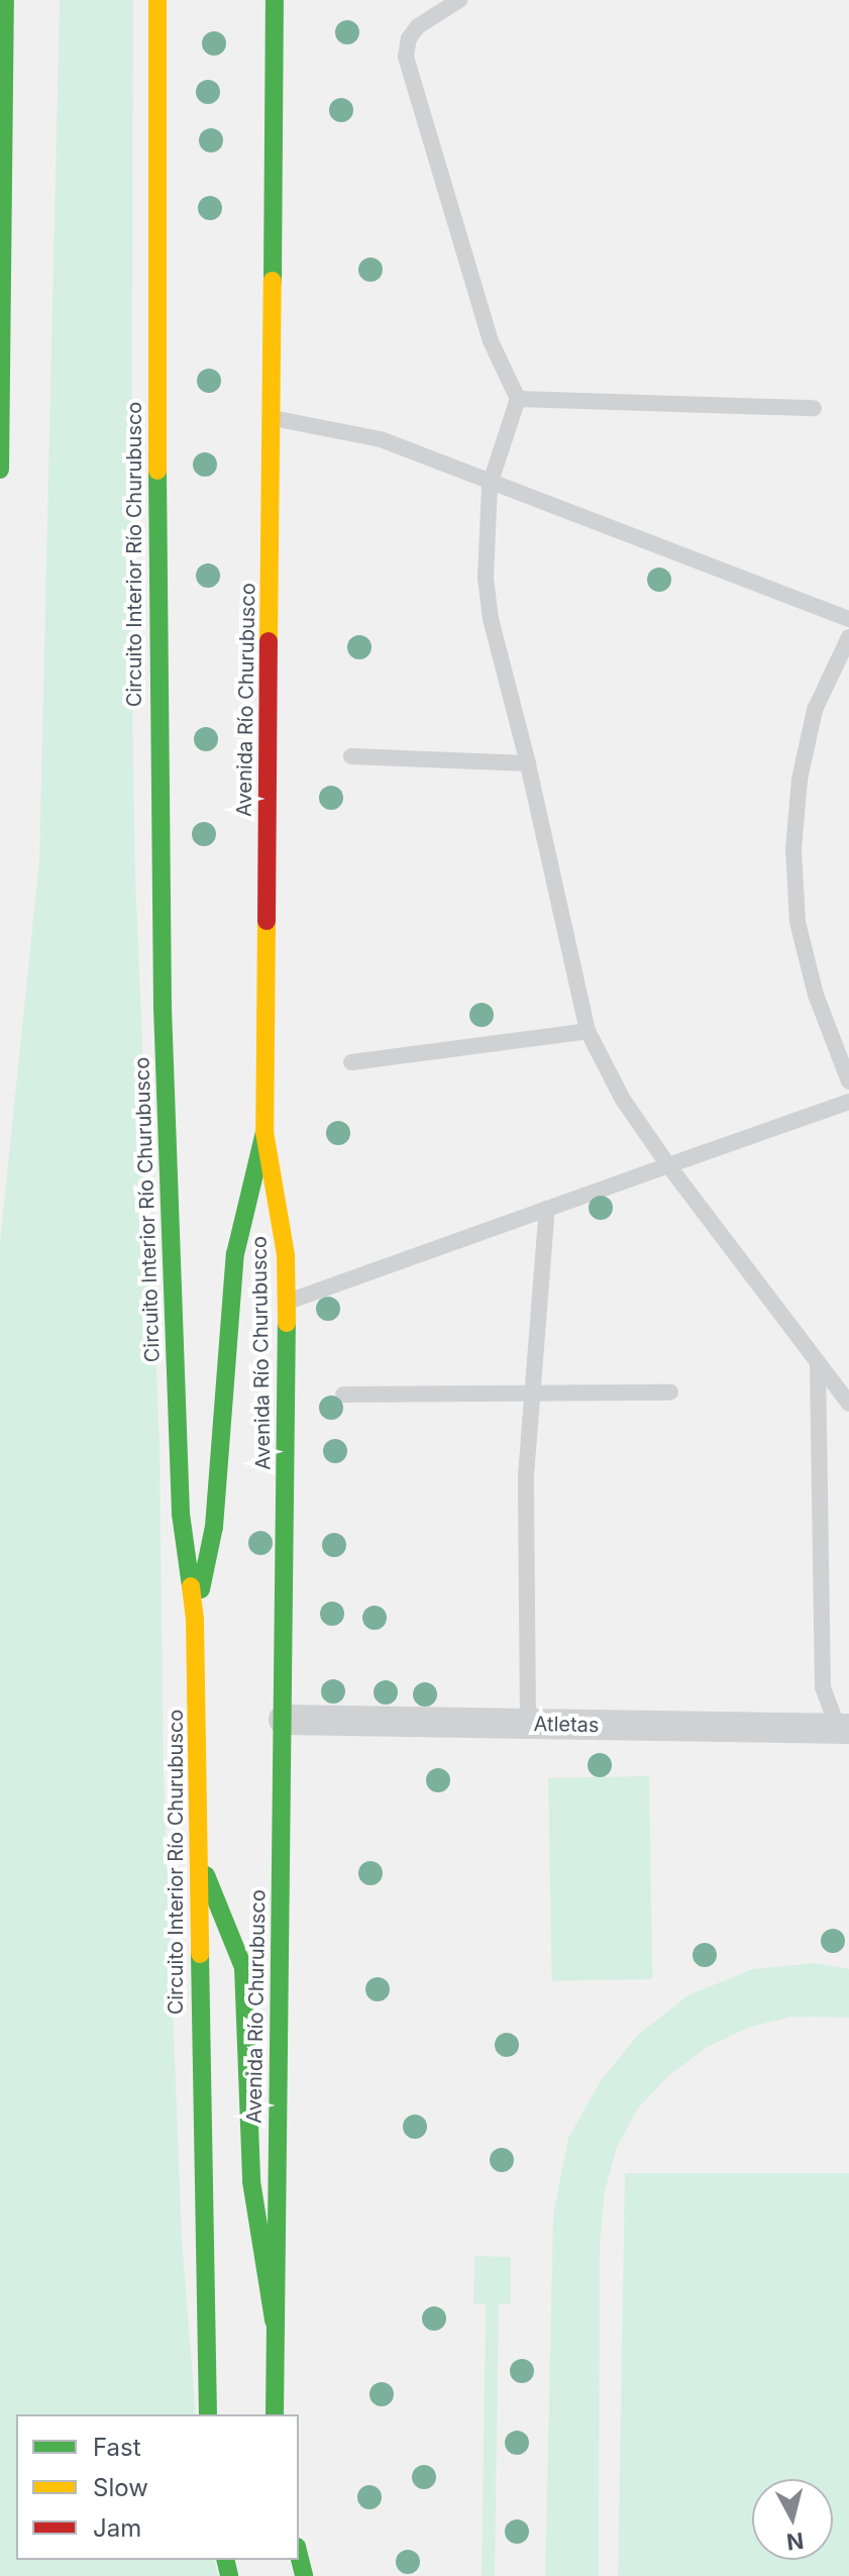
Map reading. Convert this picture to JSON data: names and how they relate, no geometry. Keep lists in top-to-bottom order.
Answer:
{
  "streets": {
    "main road": ["Circuito Interior Río Churubusco", "Avenida Río Churubusco"],
    "street": ["Atletas"]
  },
  "crossings": [
    ["Avenida Río Churubusco", "Atletas"]
  ],
  "legend": ["Fast", "Slow", "Jam"],
  "north": "bottom"
}
